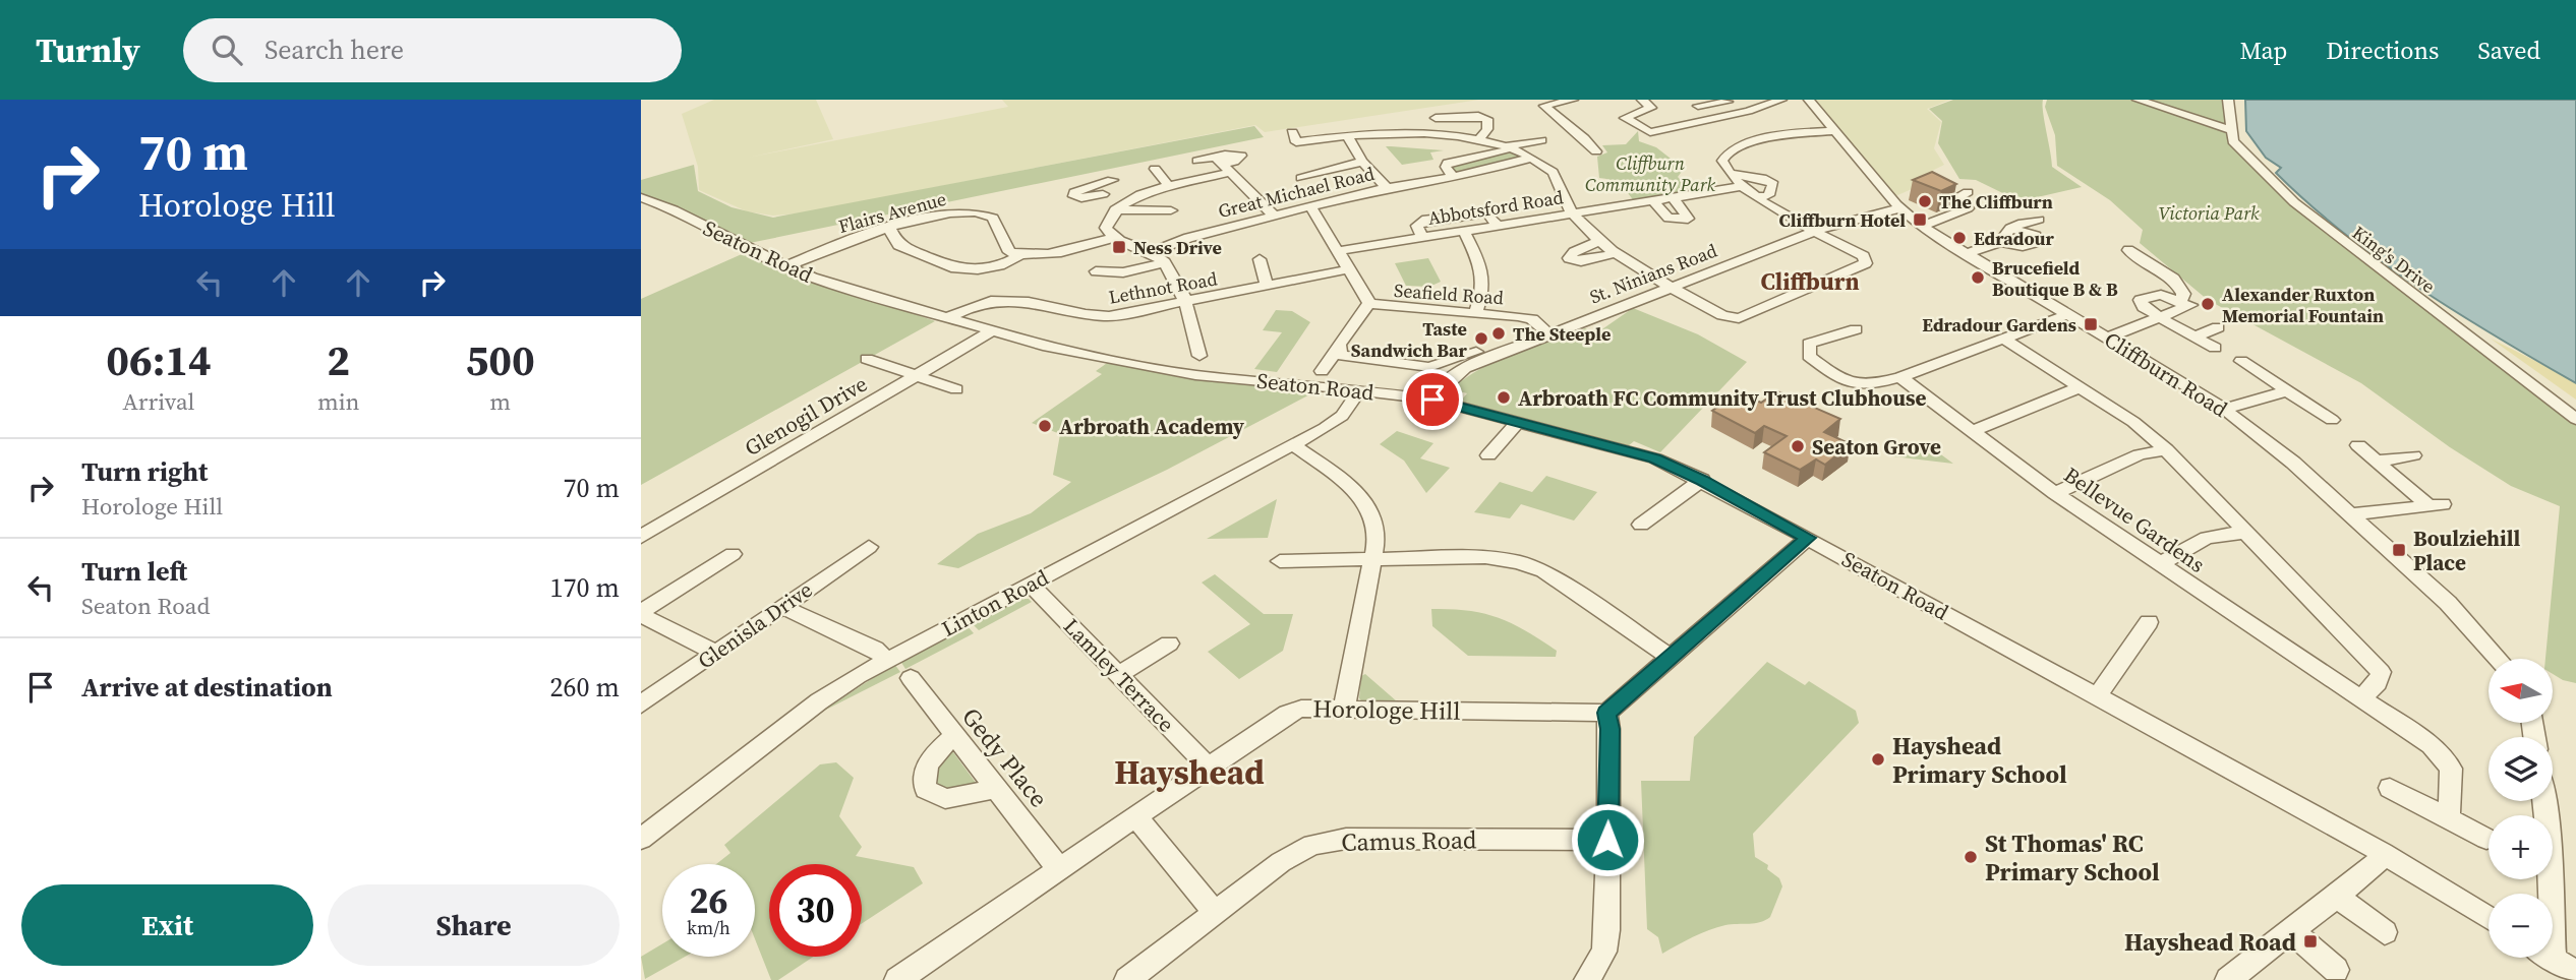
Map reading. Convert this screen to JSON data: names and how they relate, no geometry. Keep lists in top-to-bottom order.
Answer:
{
  "streets": {
    "street": [
      "Great Michael Road",
      "Abbotsford Road",
      "Flairs Avenue",
      "Seaton Road",
      "King's Drive",
      "St. Ninians Road",
      "Lethnot Road",
      "Seafield Road",
      "Cliffburn Road",
      "Glenogil Drive",
      "Bellevue Gardens",
      "Linton Road",
      "Glenisla Drive",
      "Lamley Terrace",
      "Horologe Hill",
      "Gedy Place",
      "Camus Road"
    ]
  },
  "crossings": [
    ["Great Michael Road", "Seafield Road"],
    ["Abbotsford Road", "Seafield Road"],
    ["Flairs Avenue", "Seaton Road"],
    ["Seaton Road", "St. Ninians Road"],
    ["Seaton Road", "Lethnot Road"],
    ["Seaton Road", "Glenogil Drive"],
    ["Seaton Road", "Linton Road"],
    ["St. Ninians Road", "Seafield Road"],
    ["St. Ninians Road", "Cliffburn Road"],
    ["Lethnot Road", "Seafield Road"],
    ["Linton Road", "Lamley Terrace"],
    ["Lamley Terrace", "Horologe Hill"],
    ["Horologe Hill", "Gedy Place"]
  ],
  "districts": ["Cliffburn", "Hayshead"],
  "parks": ["Cliffburn Community Park", "Victoria Park"],
  "places": {
    "other": [
      "The Cliffburn",
      "Edradour",
      "Brucefield Boutique B & B",
      "Alexander Ruxton Memorial Fountain",
      "The Steeple",
      "Taste Sandwich Bar",
      "Arbroath FC Community Trust Clubhouse",
      "Arbroath Academy",
      "Seaton Grove",
      "Hayshead Primary School",
      "St Thomas' RC Primary School"
    ],
    "transit": [
      "Cliffburn Hotel",
      "Ness Drive",
      "Edradour Gardens",
      "Boulziehill Place",
      "Hayshead Road"
    ]
  },
  "north": "left",
  "page": {
    "header": "Turnly",
    "search": "Search here",
    "nav": ["Map", "Directions", "Saved"],
    "turn": ["70 m", "Horologe Hill"],
    "eta": [
      "06:14",
      "Arrival",
      "2",
      "min",
      "500",
      "m"
    ],
    "list": [
      {
        "name": "Turn right",
        "note": "Horologe Hill",
        "value": "70 m"
      },
      {
        "name": "Turn left",
        "note": "Seaton Road",
        "value": "170 m"
      },
      {
        "name": "Arrive at destination",
        "value": "260 m"
      }
    ],
    "map_buttons": ["+", "−"],
    "speed": "26 km/h",
    "limit": "30",
    "buttons": ["Exit", "Share"]
  }
}
